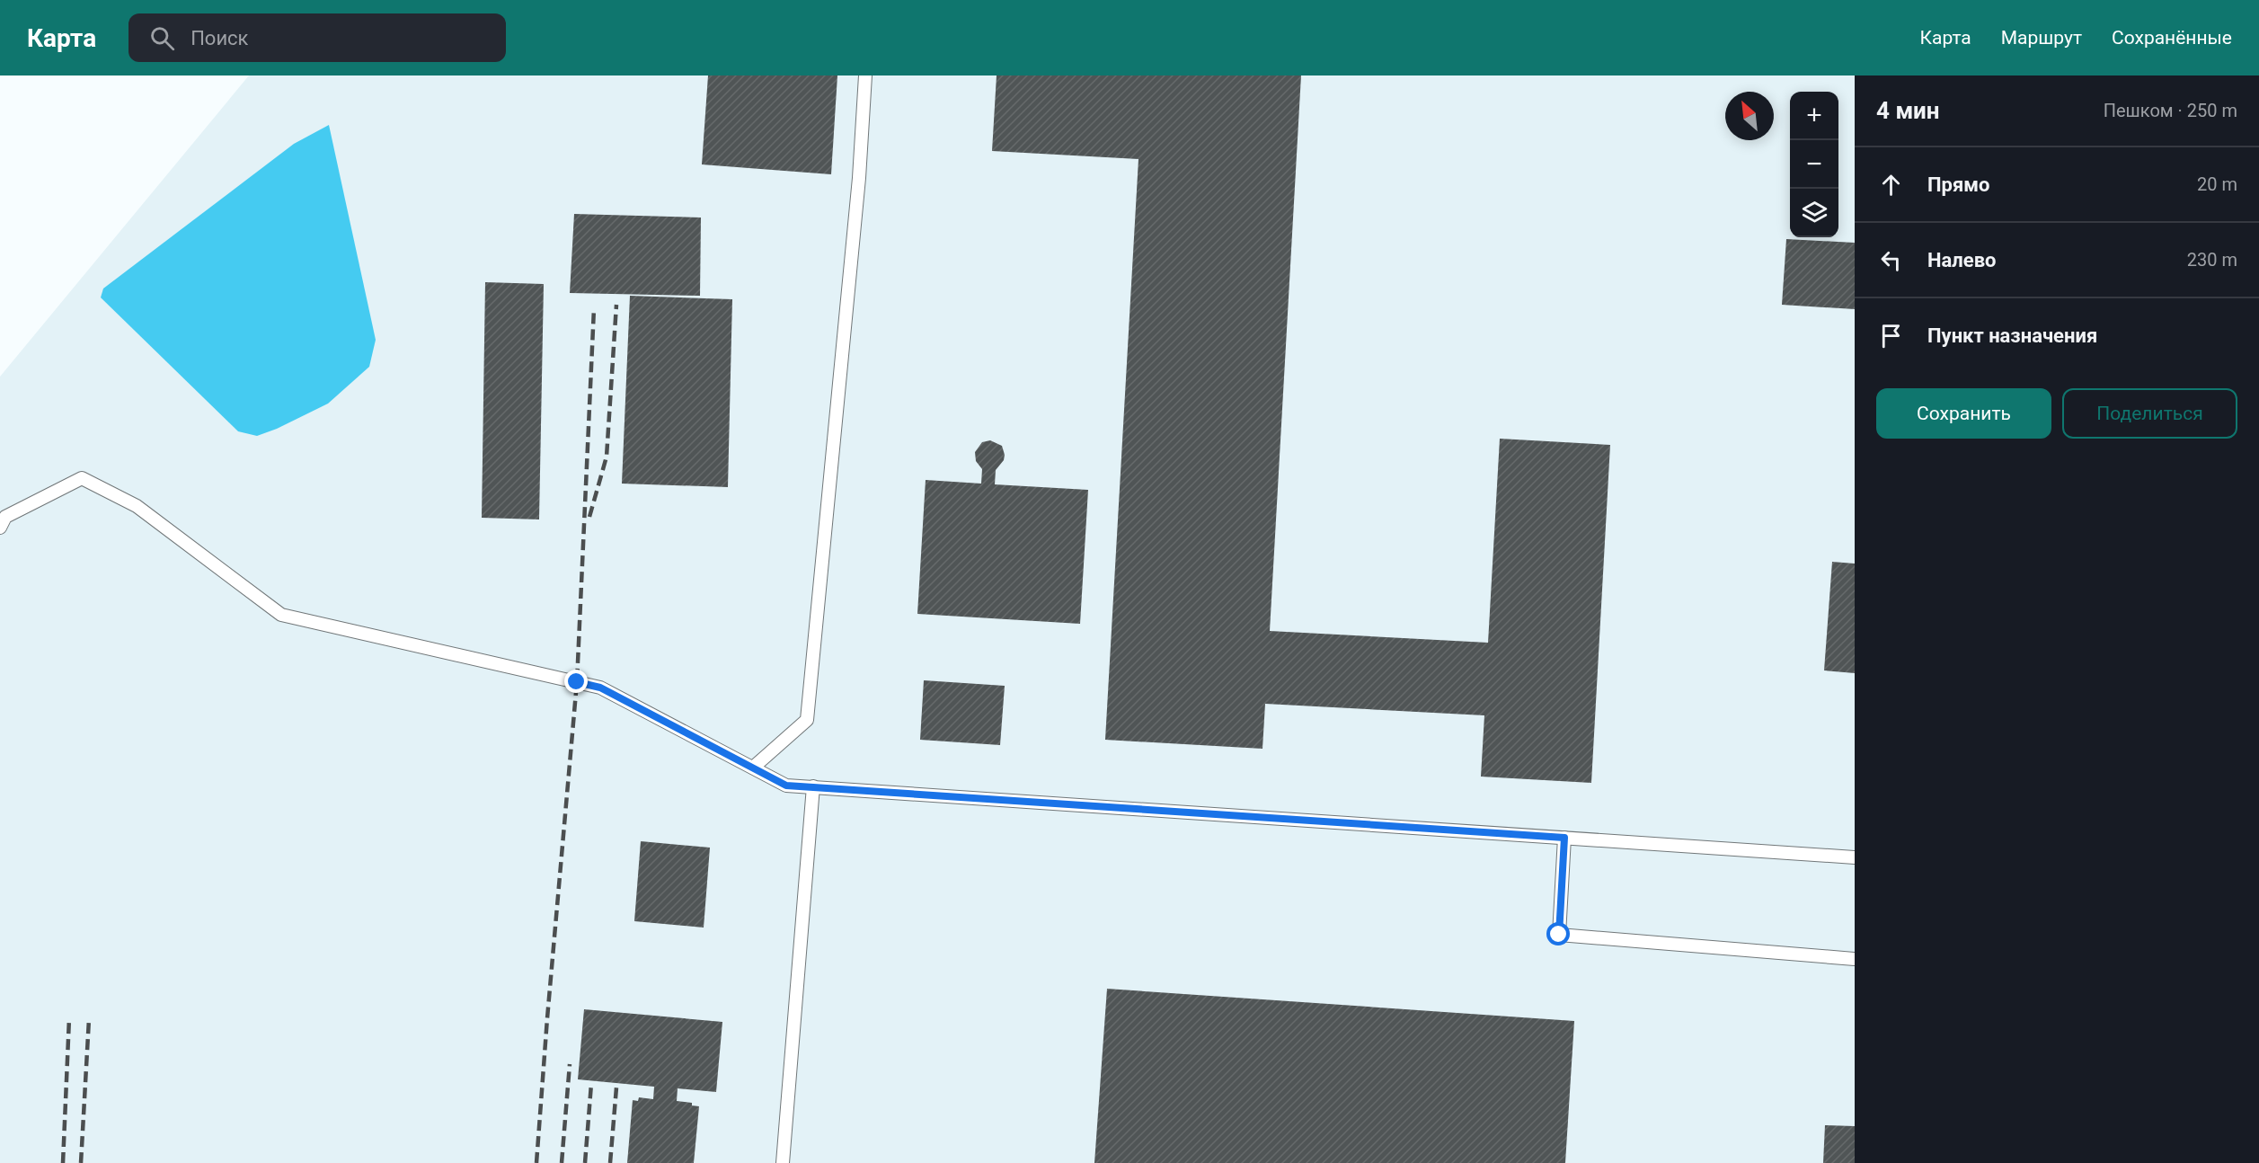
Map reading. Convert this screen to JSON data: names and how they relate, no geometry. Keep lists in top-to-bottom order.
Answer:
{
  "north": "top left",
  "page": {
    "header": "Карта",
    "search": "Поиск",
    "nav": ["Карта", "Маршрут", "Сохранённые"],
    "heading": ["4 мин", "Пешком · 250 m"],
    "map_buttons": ["+", "−"],
    "list": [
      ["Прямо", "20 m"],
      ["Налево", "230 m"],
      "Пункт назначения"
    ],
    "buttons": ["Сохранить", "Поделиться"]
  }
}
